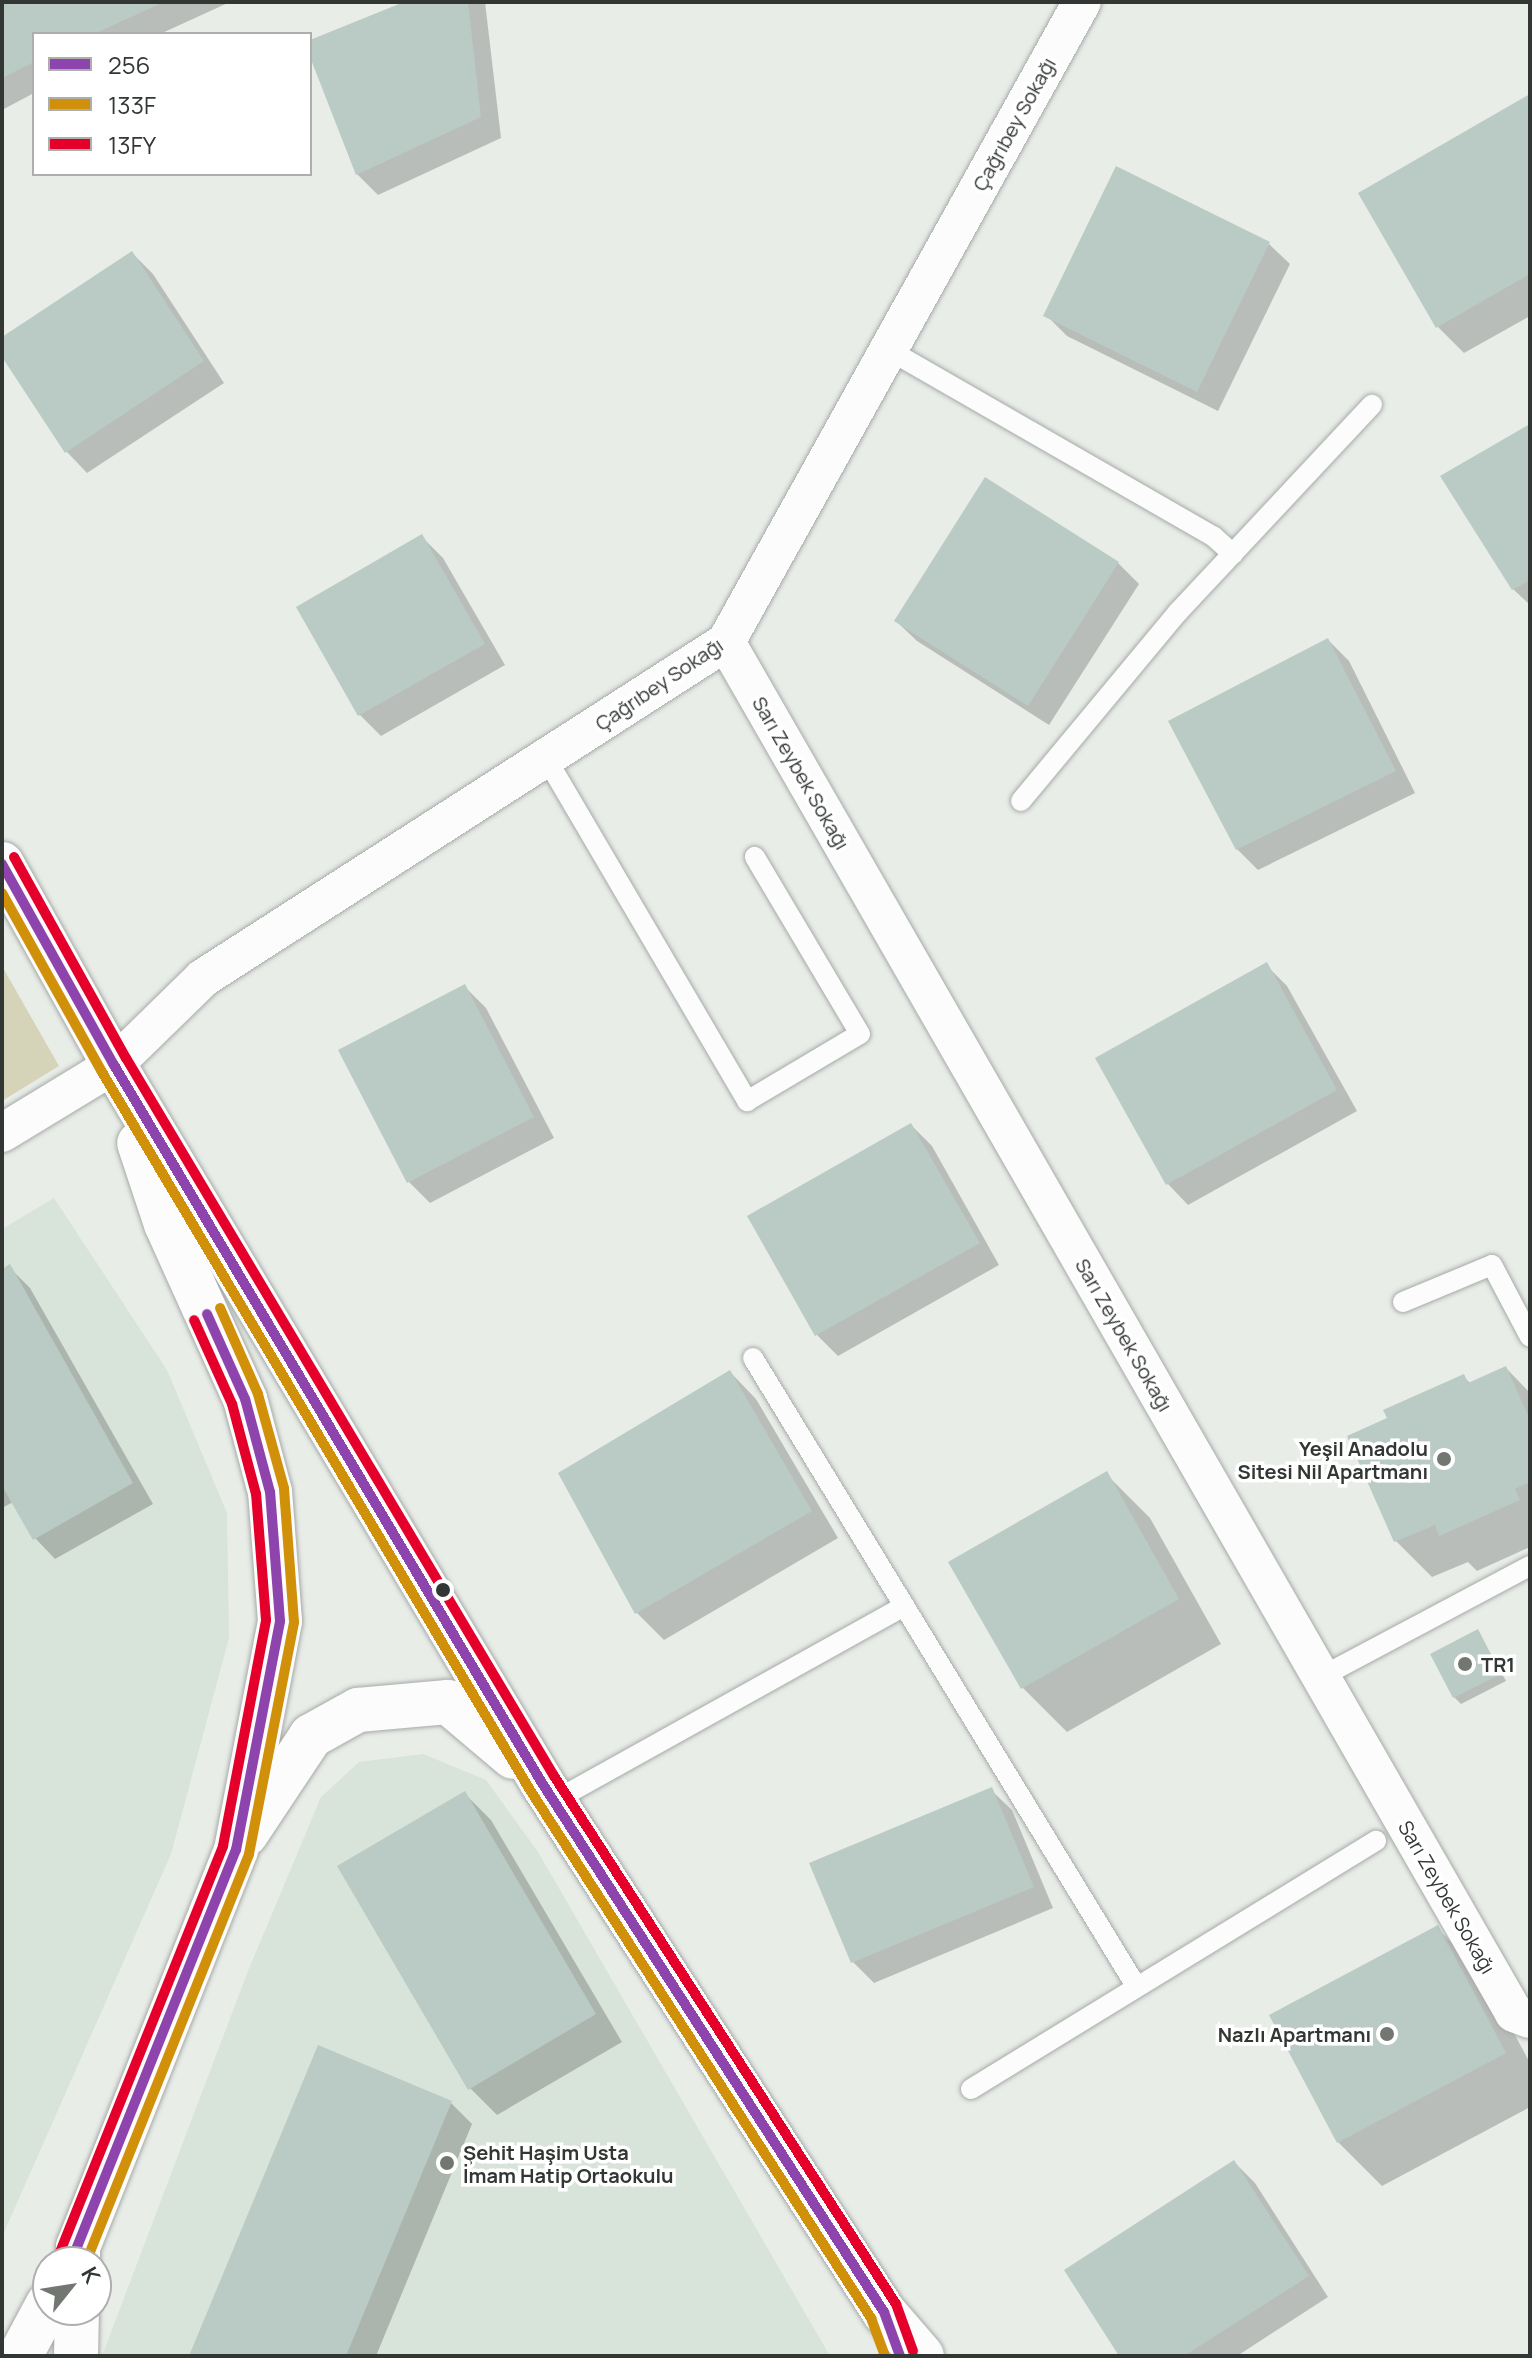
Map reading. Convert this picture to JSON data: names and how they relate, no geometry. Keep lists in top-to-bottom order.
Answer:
{
  "streets": {
    "street": ["Çağrıbey Sokağı", "Sarı Zeybek Sokağı"]
  },
  "crossings": [
    ["Çağrıbey Sokağı", "Sarı Zeybek Sokağı"]
  ],
  "places": [
    "Yeşil Anadolu Sitesi Nil Apartmanı",
    "TR1",
    "Nazlı Apartmanı",
    "Şehit Haşim Usta İmam Hatip Ortaokulu"
  ],
  "lines": ["transit line 13FY", "transit line 256", "transit line 133F"],
  "legend": ["256", "133F", "13FY"],
  "north": "top right"
}
